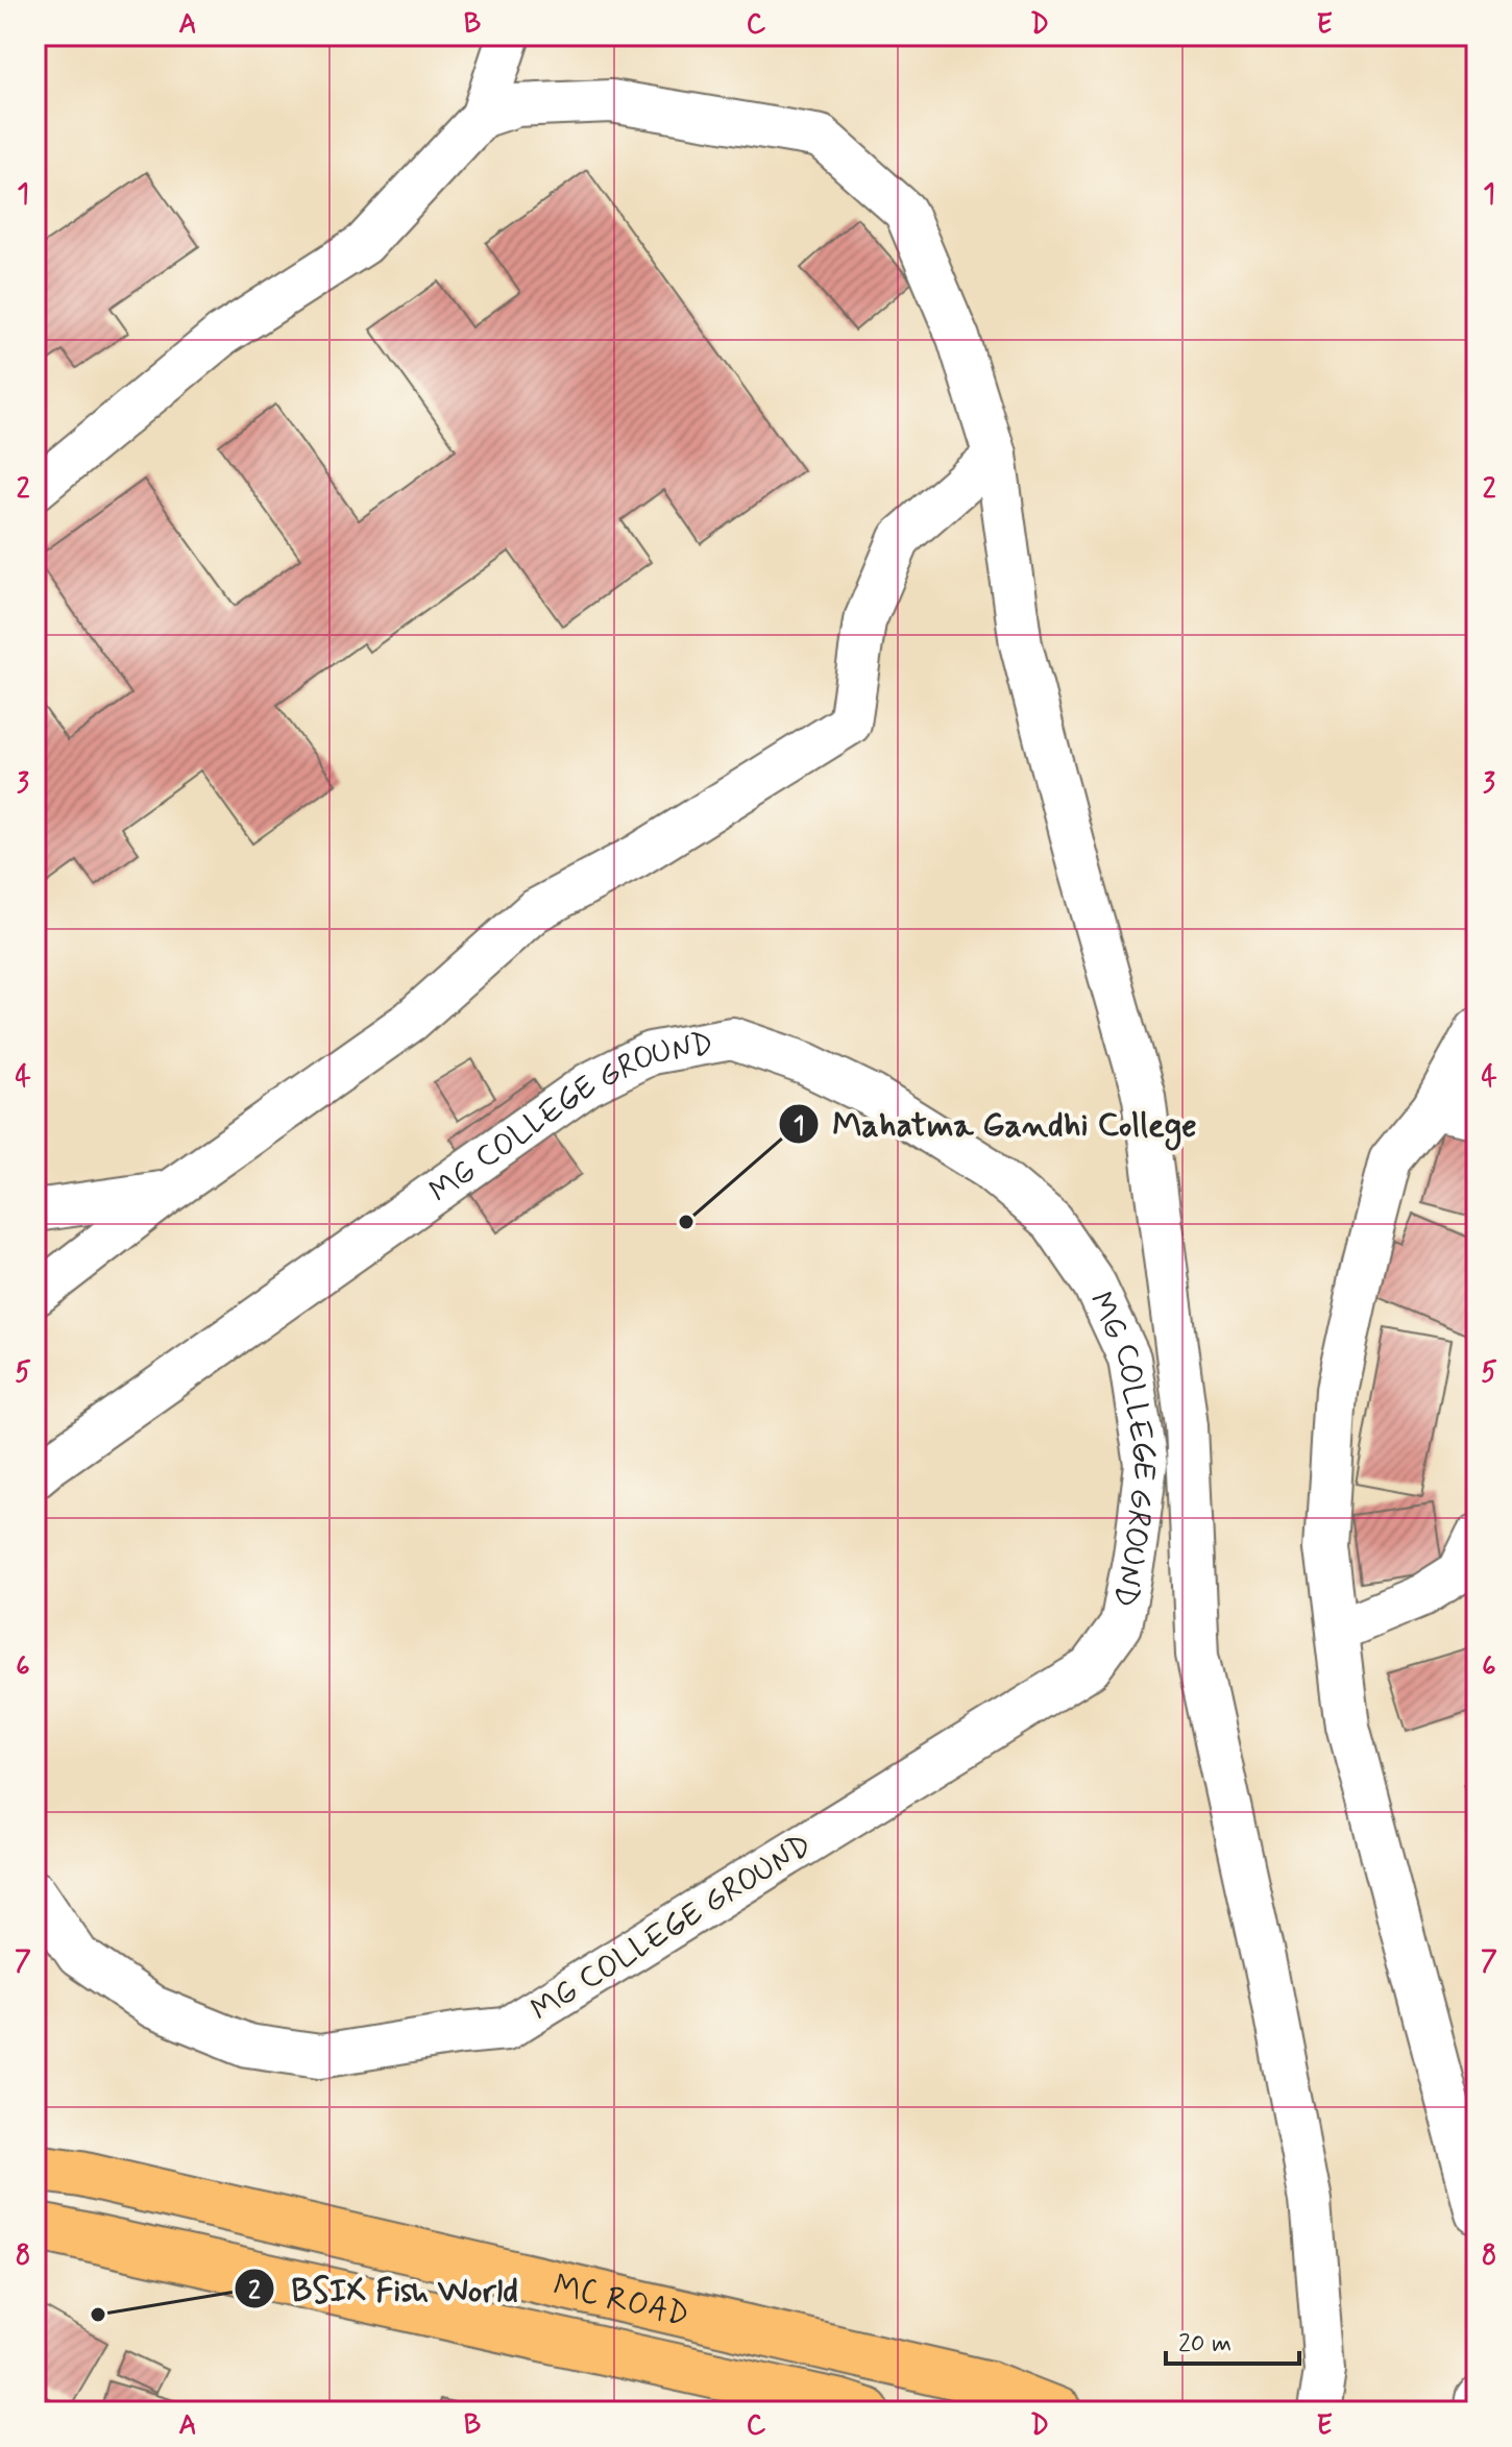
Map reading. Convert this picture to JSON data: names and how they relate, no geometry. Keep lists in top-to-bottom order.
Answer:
{
  "streets": {
    "main road": ["MC ROAD"],
    "street": ["MG COLLEGE GROUND"]
  },
  "places": ["Mahatma Gandhi College", "BSIX Fish World"],
  "scale_bar": "20 m",
  "grid": {
    "columns": [
      "A",
      "B",
      "C",
      "D",
      "E"
    ],
    "rows": [
      "1",
      "2",
      "3",
      "4",
      "5",
      "6",
      "7",
      "8"
    ]
  }
}
